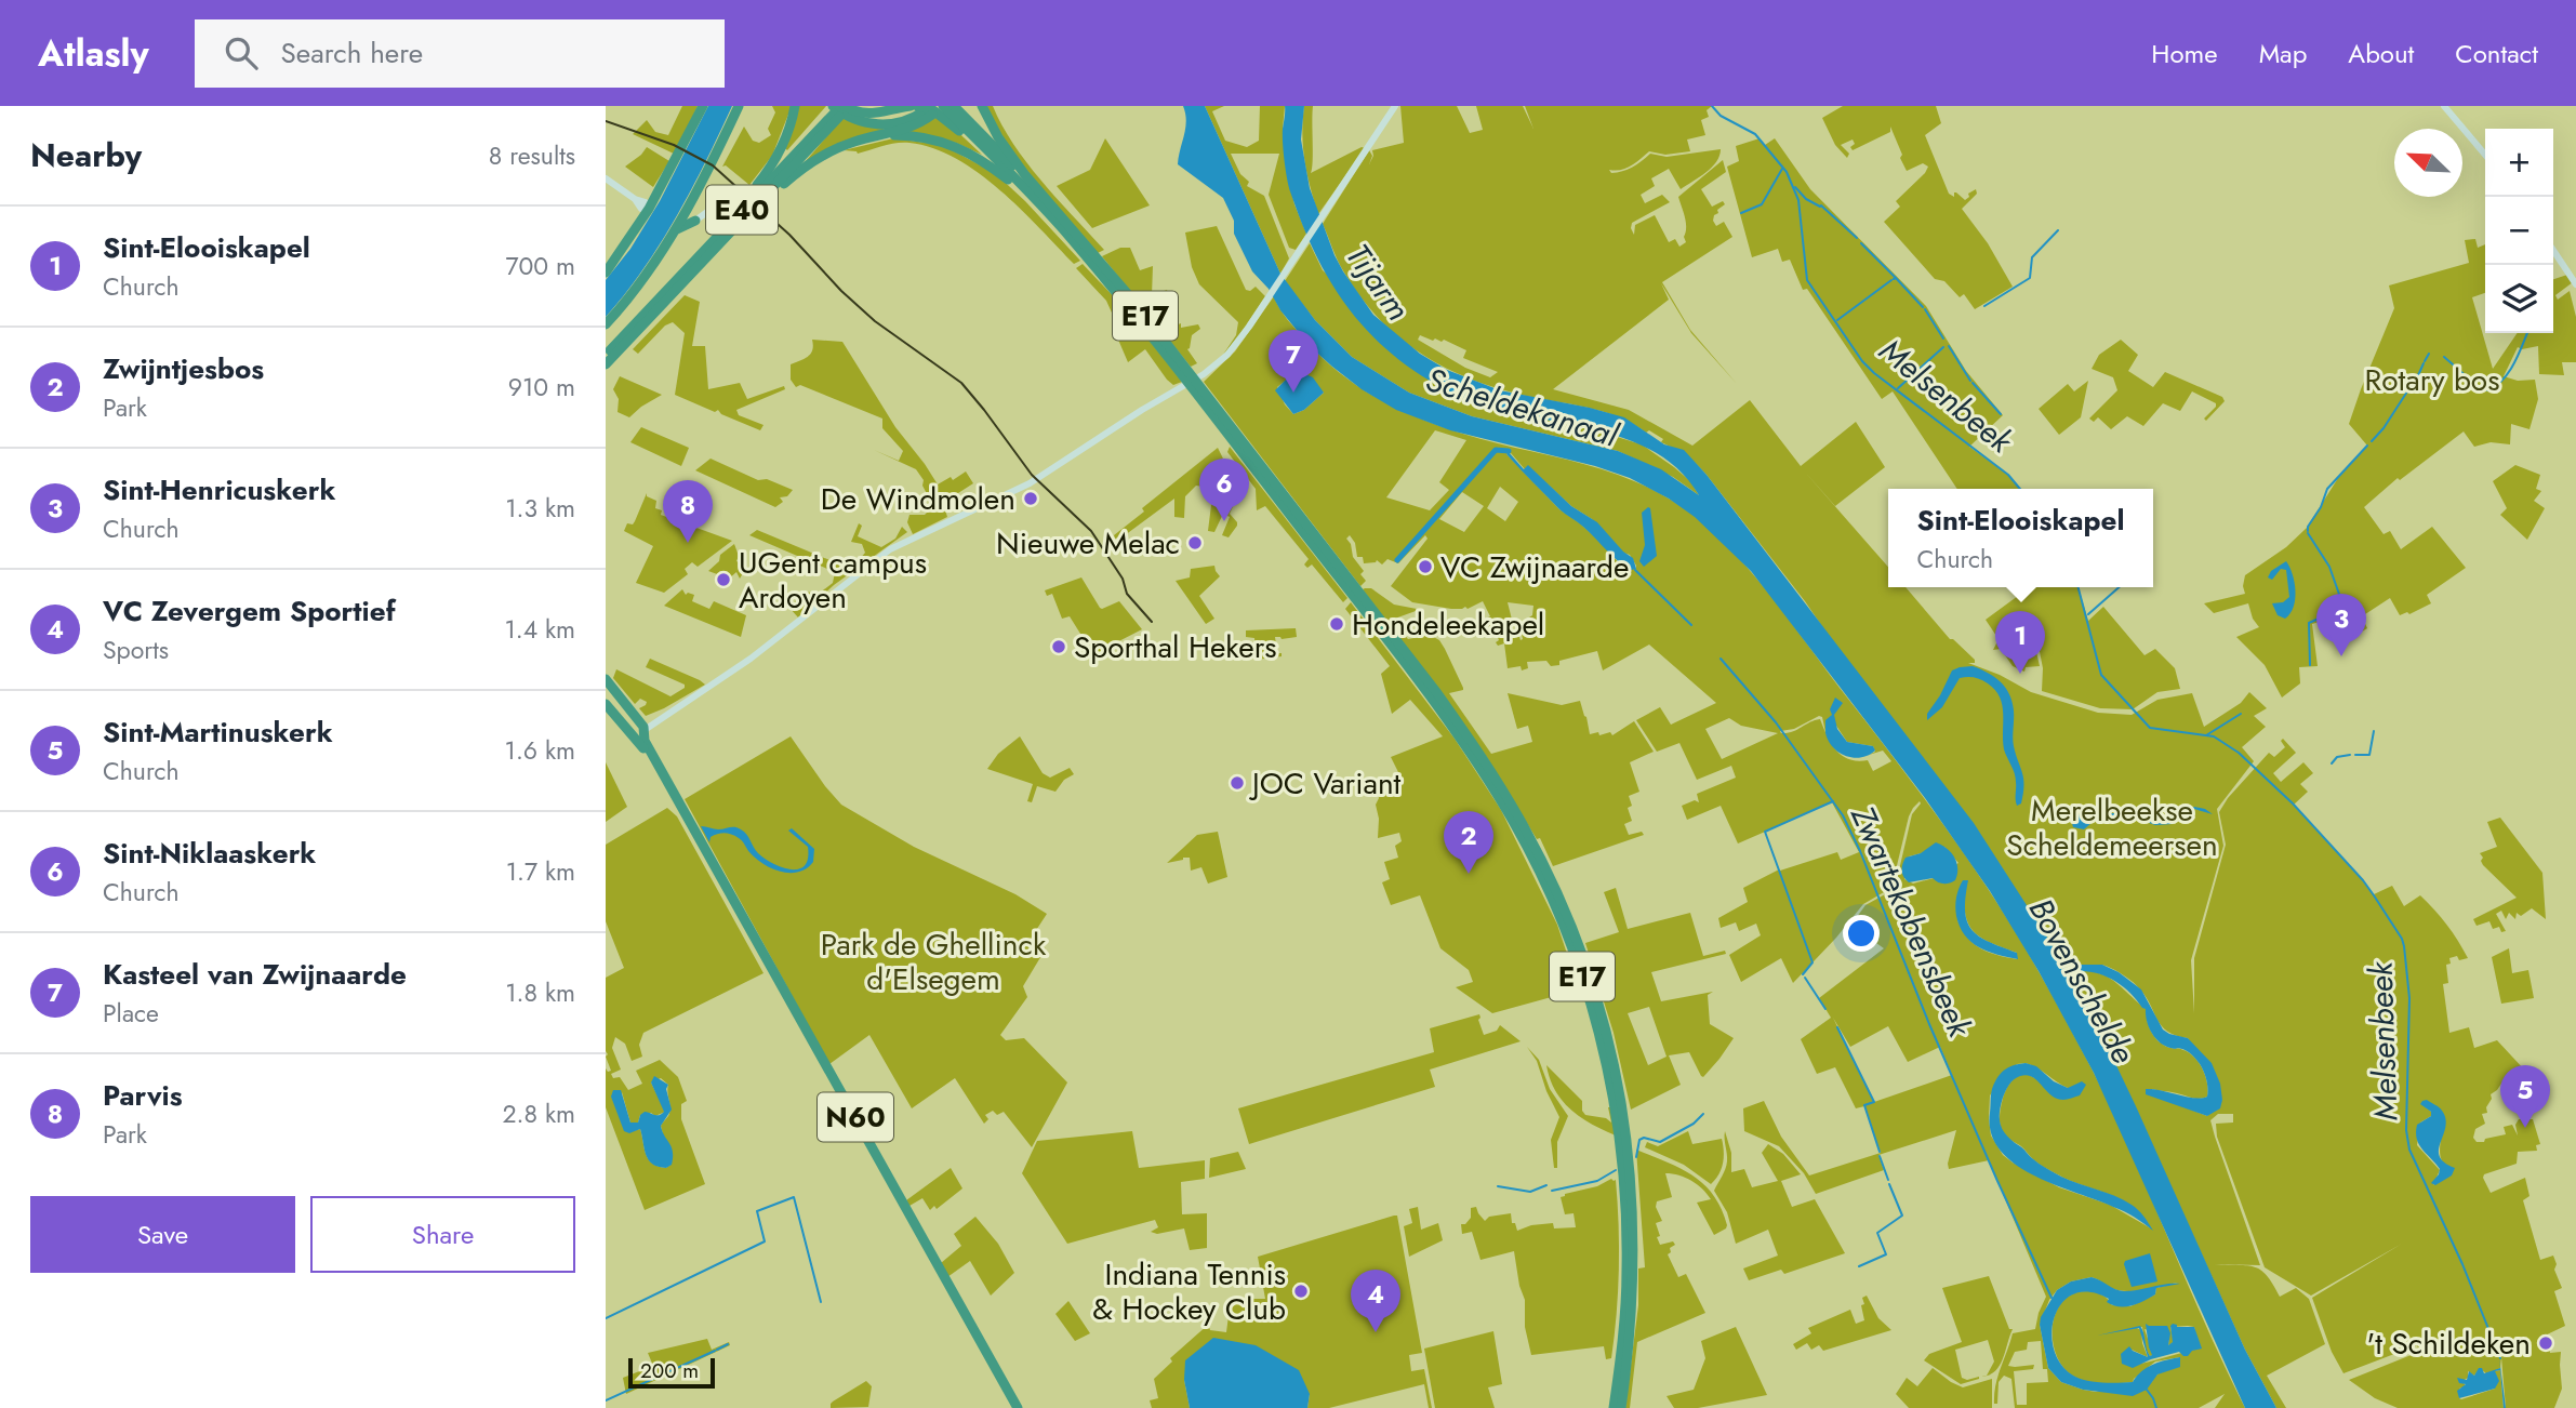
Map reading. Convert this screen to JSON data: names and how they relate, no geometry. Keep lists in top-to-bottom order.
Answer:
{
  "streets": {
    "highway": ["E40", "E17", "N60"]
  },
  "water": [
    "Tijarm",
    "Melsenbeek",
    "Scheldekanaal",
    "Zwartekobensbeek",
    "Bovenschelde"
  ],
  "parks": ["Rotary bos", "Merelbeekse Scheldemeersen", "Park de Ghellinck d'Elsegem"],
  "places": [
    "De Windmolen",
    "Nieuwe Melac",
    "VC Zwijnaarde",
    "UGent campus Ardoyen",
    "Hondeleekapel",
    "Sporthal Hekers",
    "JOC Variant",
    "Indiana Tennis & Hockey Club",
    "'t Schildeken"
  ],
  "scale_bar": "200 m",
  "north": "top left",
  "page": {
    "header": "Atlasly",
    "search": "Search here",
    "nav": [
      "Home",
      "Map",
      "About",
      "Contact"
    ],
    "heading": ["Nearby", "8 results"],
    "map_buttons": ["+", "−"],
    "list": [
      {
        "mark": "1",
        "name": "Sint-Elooiskapel",
        "note": "Church",
        "value": "700 m"
      },
      {
        "mark": "2",
        "name": "Zwijntjesbos",
        "note": "Park",
        "value": "910 m"
      },
      {
        "mark": "3",
        "name": "Sint-Henricuskerk",
        "note": "Church",
        "value": "1.3 km"
      },
      {
        "mark": "4",
        "name": "VC Zevergem Sportief",
        "note": "Sports",
        "value": "1.4 km"
      },
      {
        "mark": "5",
        "name": "Sint-Martinuskerk",
        "note": "Church",
        "value": "1.6 km"
      },
      {
        "mark": "6",
        "name": "Sint-Niklaaskerk",
        "note": "Church",
        "value": "1.7 km"
      },
      {
        "mark": "7",
        "name": "Kasteel van Zwijnaarde",
        "note": "Place",
        "value": "1.8 km"
      },
      {
        "mark": "8",
        "name": "Parvis",
        "note": "Park",
        "value": "2.8 km"
      }
    ],
    "pins": [
      "7",
      "6",
      "8",
      "3",
      "1",
      "2",
      "5",
      "4"
    ],
    "popup": ["Sint-Elooiskapel", "Church"],
    "buttons": ["Save", "Share"],
    "scale": "200 m"
  }
}
